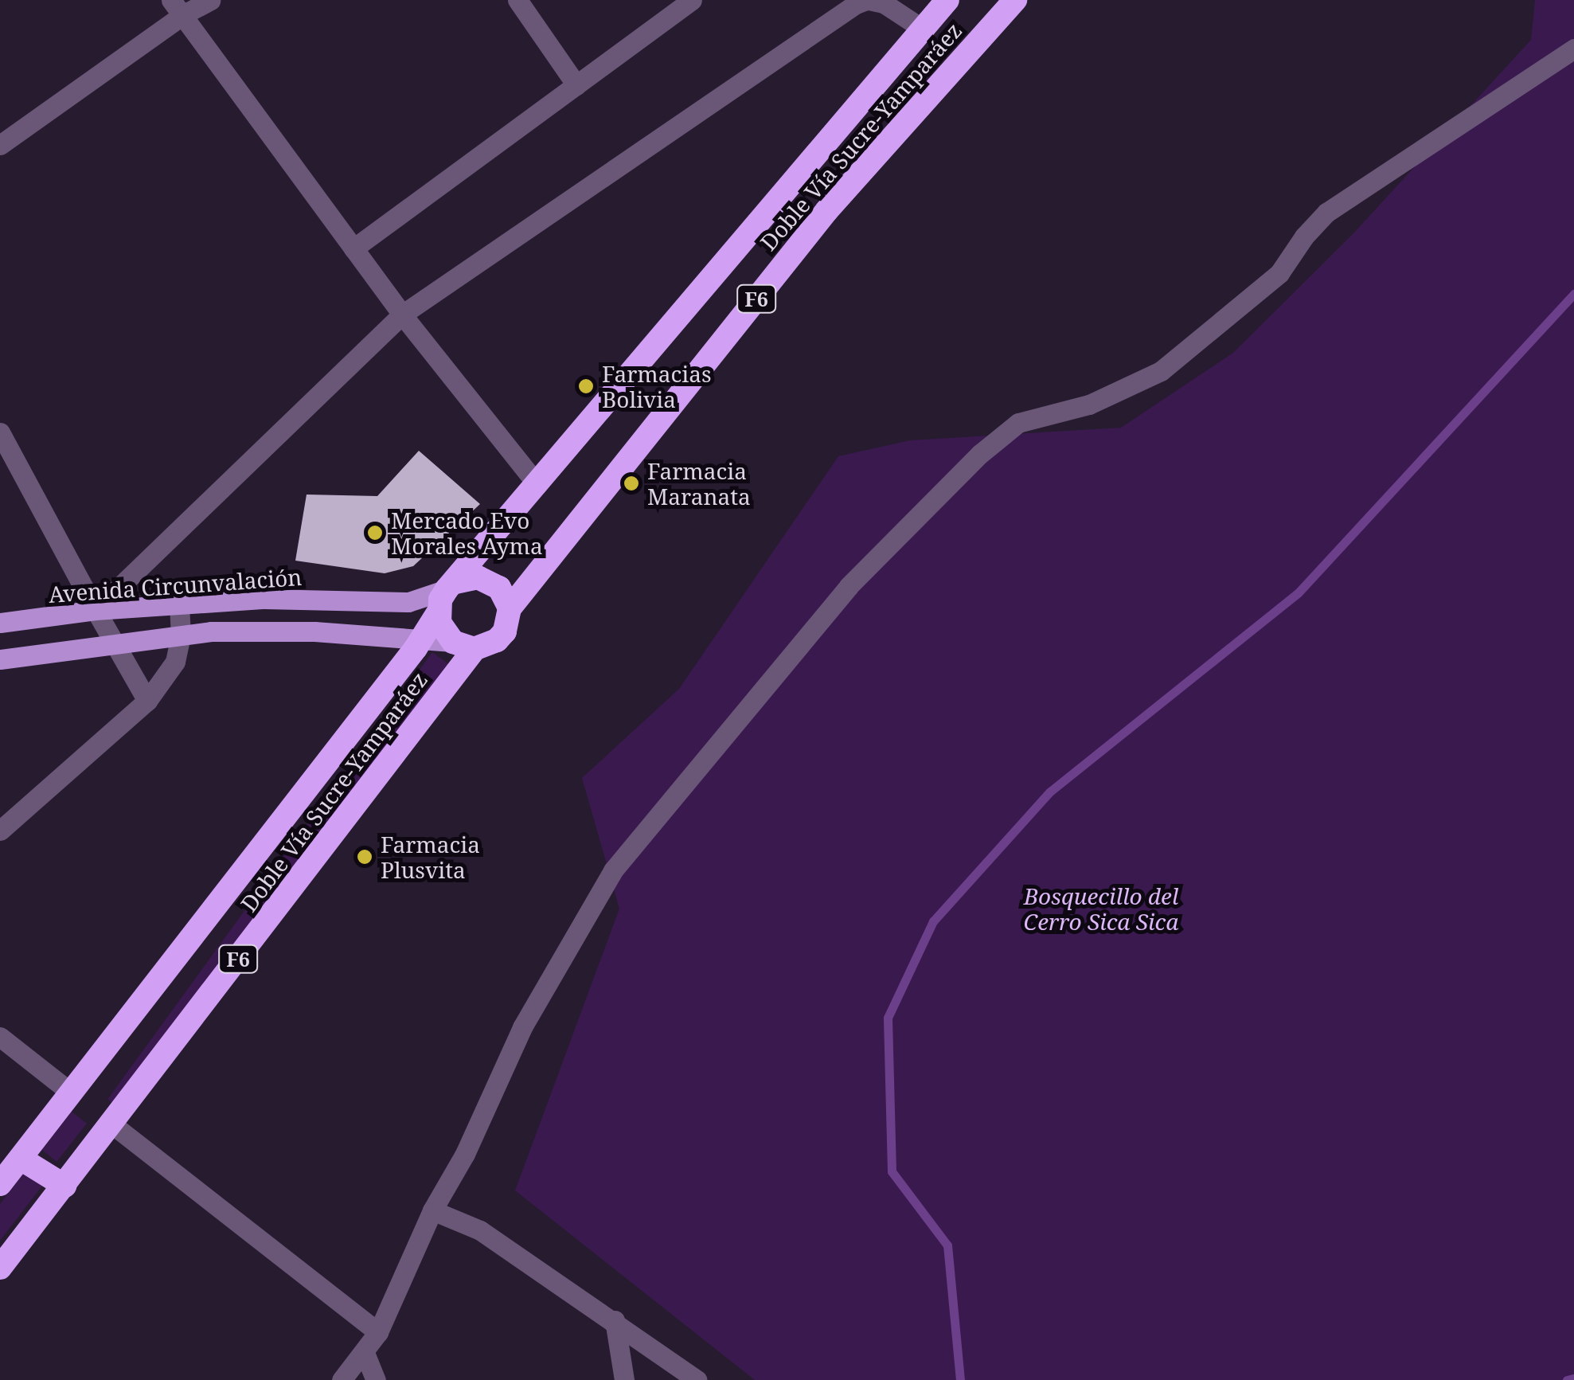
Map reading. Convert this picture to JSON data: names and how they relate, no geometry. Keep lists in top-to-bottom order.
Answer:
{
  "streets": {
    "highway": ["Doble Vía Sucre-Yamparáez", "F6"],
    "main road": ["Avenida Circunvalación"]
  },
  "crossings": [
    ["Doble Vía Sucre-Yamparáez", "Avenida Circunvalación"]
  ],
  "parks": ["Bosquecillo del Cerro Sica Sica"],
  "places": [
    "Farmacias Bolivia",
    "Farmacia Maranata",
    "Mercado Evo Morales Ayma",
    "Farmacia Plusvita"
  ]
}
